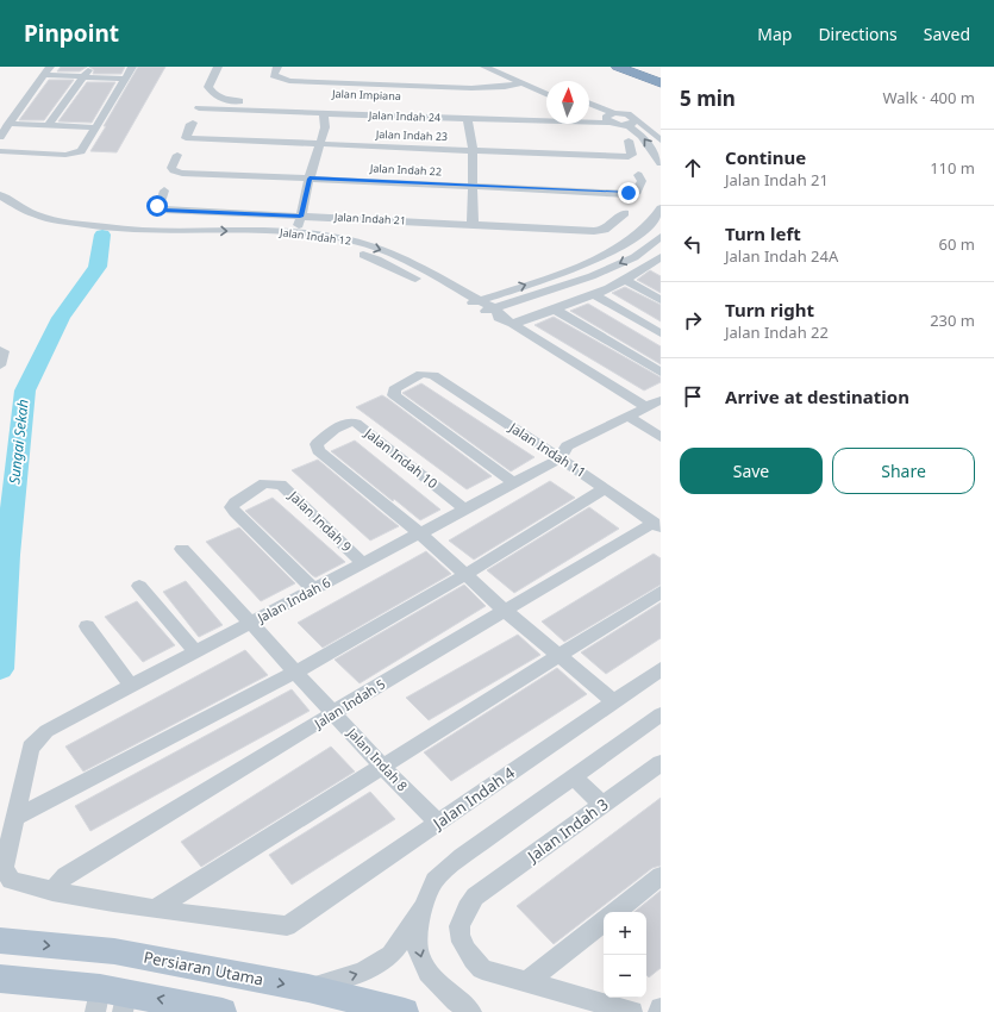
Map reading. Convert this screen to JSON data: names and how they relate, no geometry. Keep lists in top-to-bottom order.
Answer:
{
  "streets": {
    "main road": ["Persiaran Utama"],
    "street": [
      "Jalan Impiana",
      "Jalan Indah 24",
      "Jalan Indah 23",
      "Jalan Indah 22",
      "Jalan Indah 21",
      "Jalan Indah 12",
      "Jalan Indah 11",
      "Jalan Indah 10",
      "Jalan Indah 9",
      "Jalan Indah 6",
      "Jalan Indah 5",
      "Jalan Indah 8",
      "Jalan Indah 4",
      "Jalan Indah 3"
    ]
  },
  "crossings": [
    ["Jalan Indah 12", "Jalan Indah 6"],
    ["Jalan Indah 11", "Jalan Indah 6"],
    ["Jalan Indah 11", "Jalan Indah 5"],
    ["Jalan Indah 10", "Jalan Indah 6"],
    ["Jalan Indah 9", "Jalan Indah 6"],
    ["Jalan Indah 6", "Jalan Indah 8"],
    ["Jalan Indah 5", "Jalan Indah 8"],
    ["Jalan Indah 8", "Jalan Indah 4"]
  ],
  "water": ["Sungai Sekah"],
  "north": "top",
  "page": {
    "header": "Pinpoint",
    "nav": ["Map", "Directions", "Saved"],
    "heading": ["5 min", "Walk · 400 m"],
    "list": [
      ["Continue", "Jalan Indah 21", "110 m"],
      ["Turn left", "Jalan Indah 24A", "60 m"],
      ["Turn right", "Jalan Indah 22", "230 m"],
      "Arrive at destination"
    ],
    "buttons": ["Save", "Share"],
    "map_buttons": ["+", "−"]
  }
}
